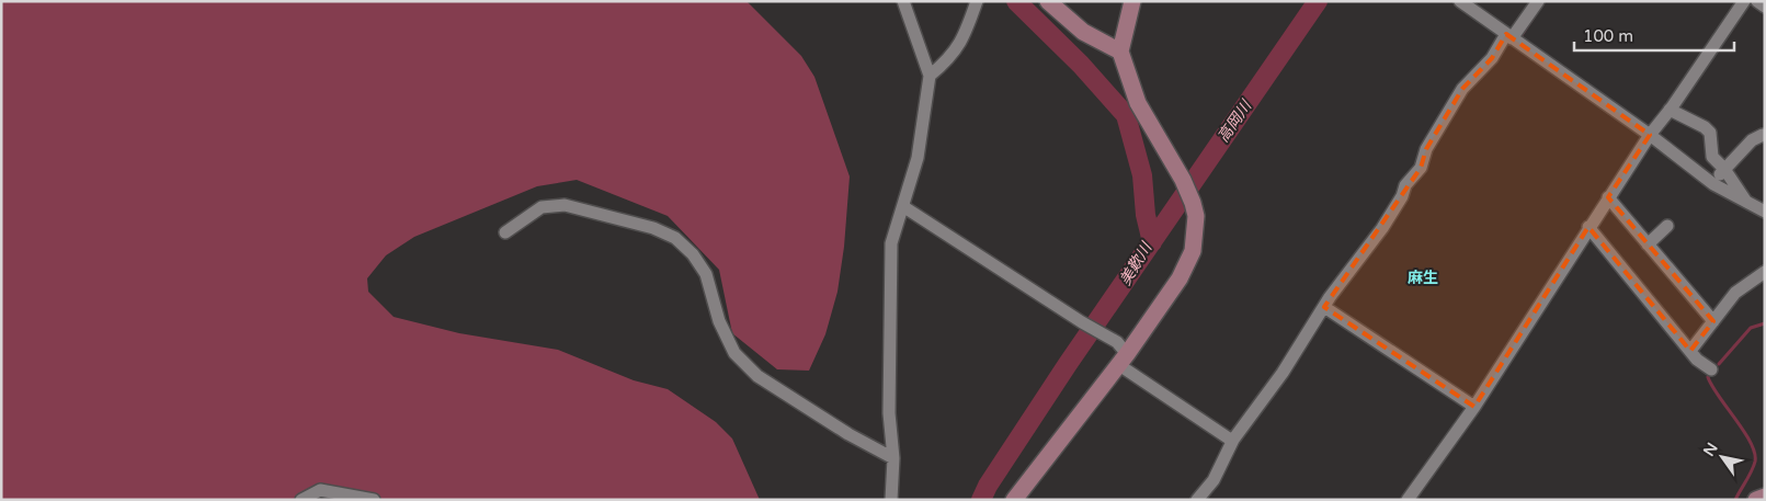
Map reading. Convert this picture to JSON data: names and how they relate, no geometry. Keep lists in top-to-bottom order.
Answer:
{
  "districts": ["麻生"],
  "water": ["高岡川", "美歎川"],
  "scale_bar": "100 m",
  "north": "top left"
}
